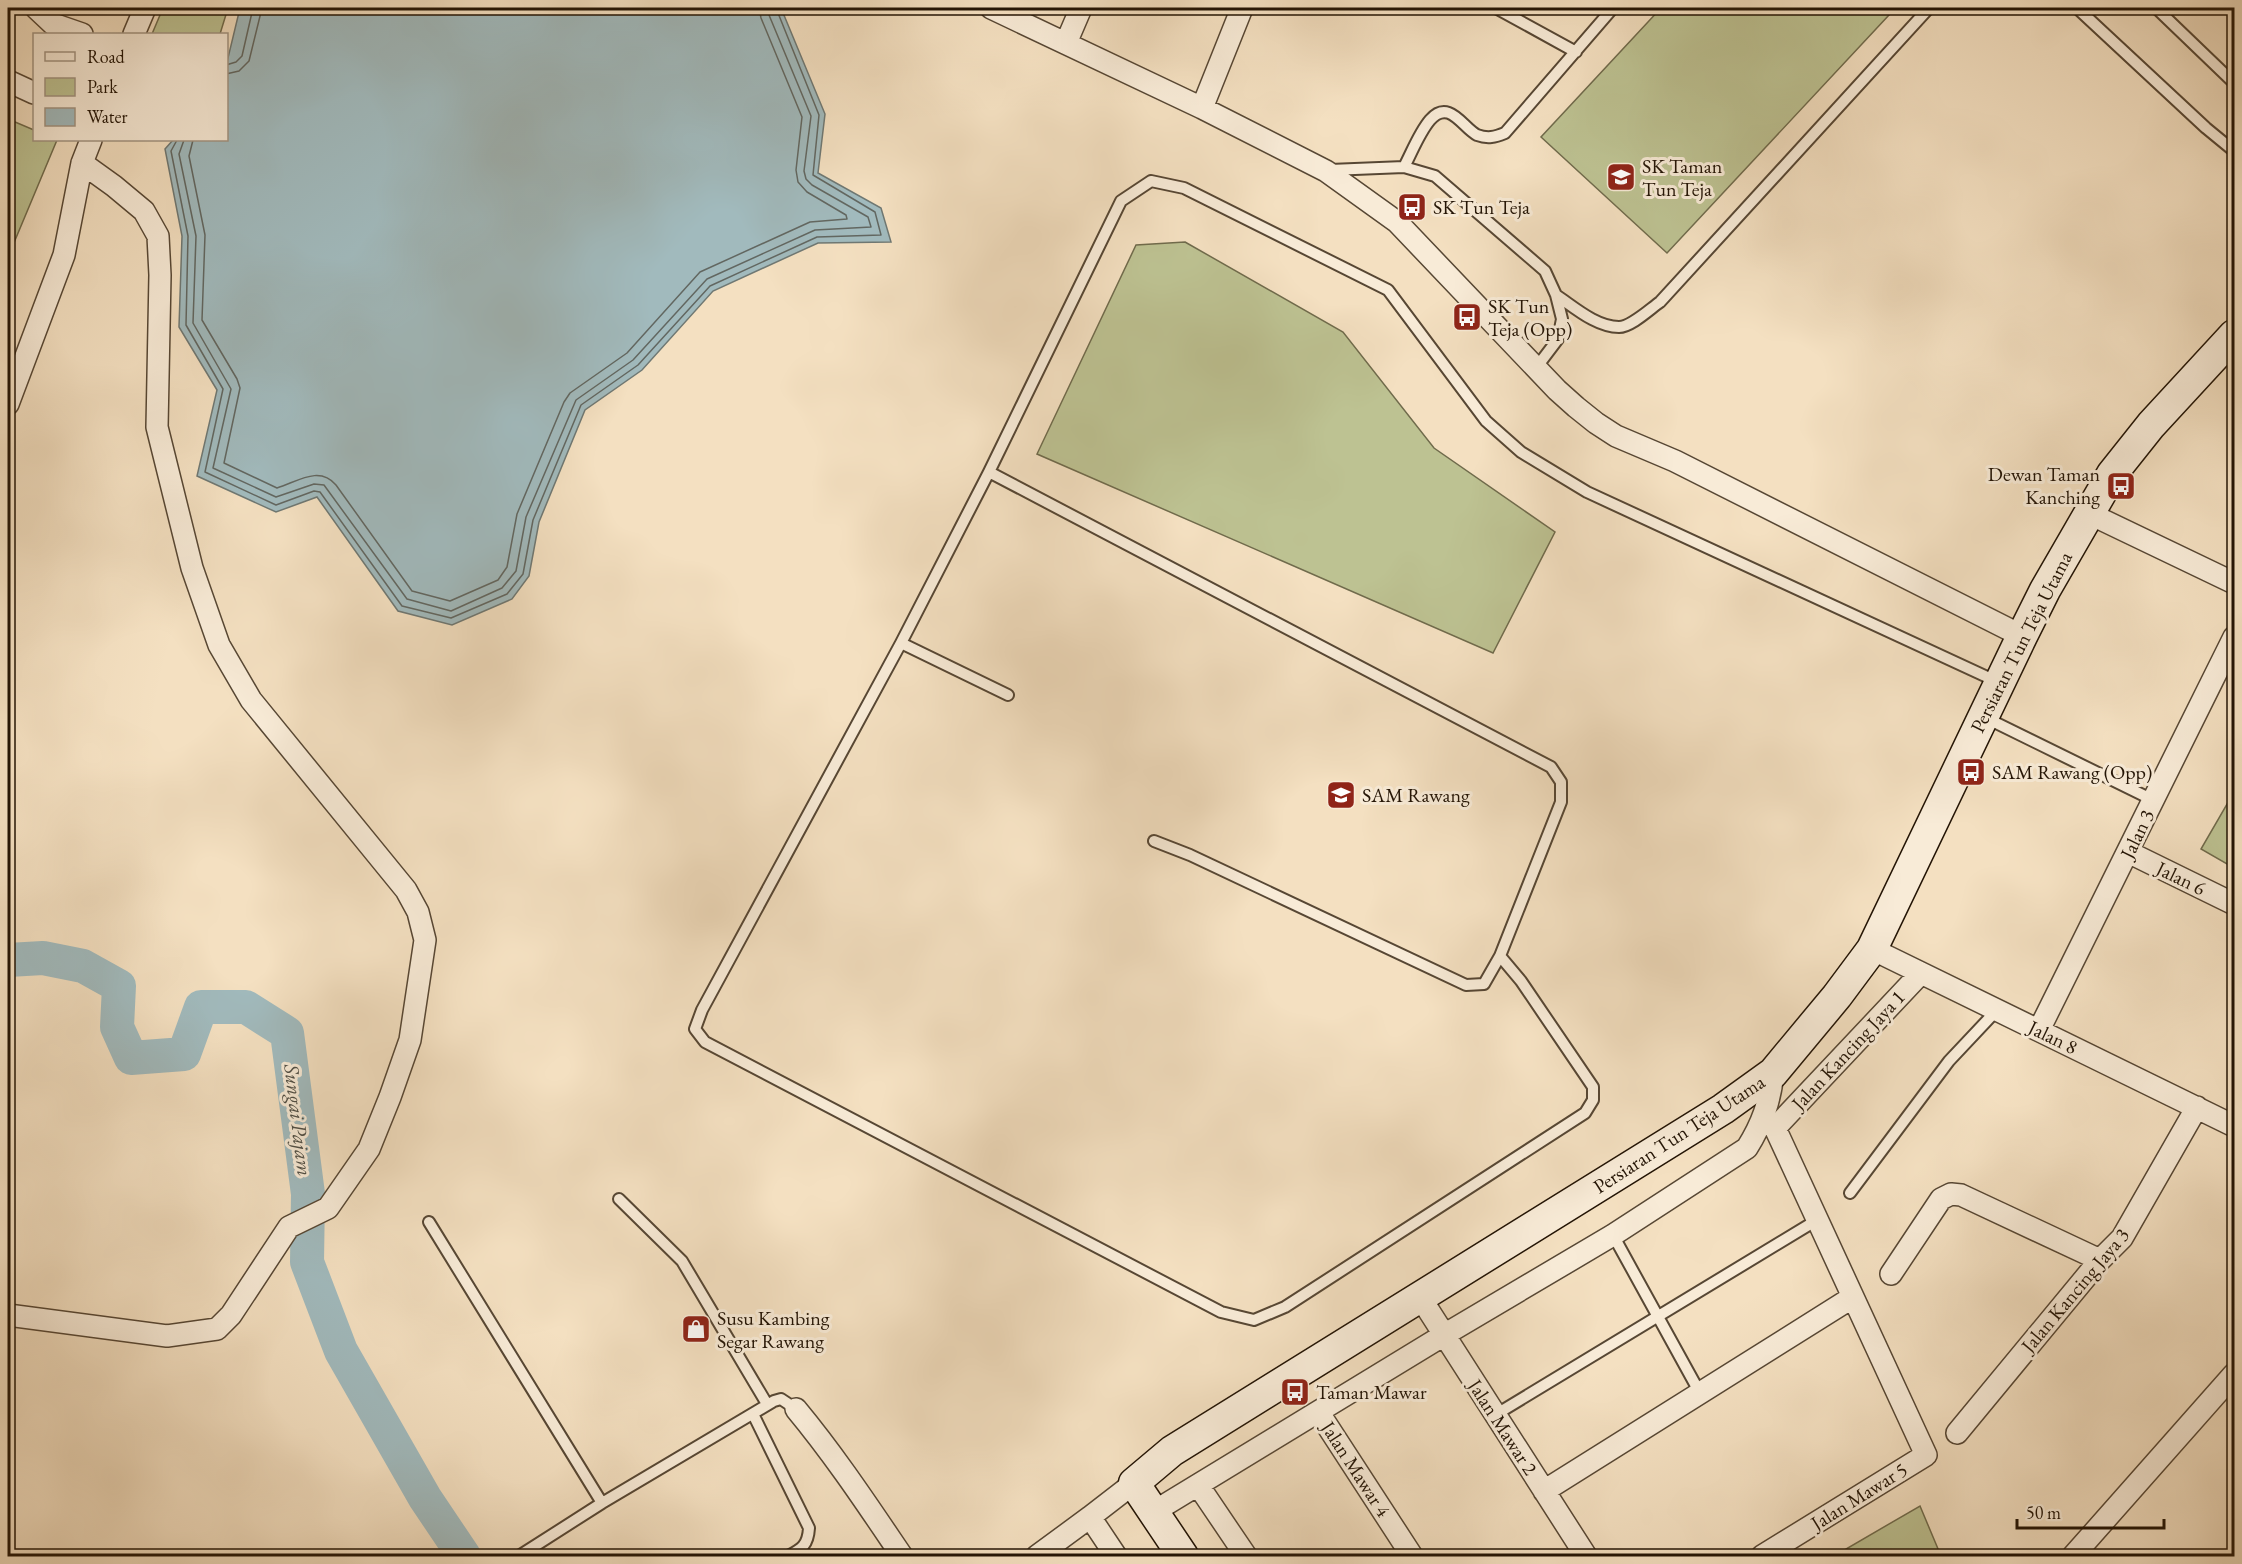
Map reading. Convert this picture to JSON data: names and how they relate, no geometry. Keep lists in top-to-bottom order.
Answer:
{
  "streets": {
    "street": [
      "Persiaran Tun Teja Utama",
      "Jalan 3",
      "Jalan 6",
      "Jalan 8",
      "Jalan Kancing Jaya 1",
      "Jalan Kancing Jaya 3",
      "Jalan Mawar 2",
      "Jalan Mawar 4",
      "Jalan Mawar 5"
    ]
  },
  "crossings": [
    ["Persiaran Tun Teja Utama", "Jalan 8"],
    ["Persiaran Tun Teja Utama", "Jalan Mawar 2"],
    ["Jalan 3", "Jalan 6"],
    ["Jalan 3", "Jalan 8"],
    ["Jalan 8", "Jalan Kancing Jaya 1"],
    ["Jalan 8", "Jalan Kancing Jaya 3"]
  ],
  "water": ["Sungai Pajam"],
  "places": {
    "school or university": ["SK Taman Tun Teja", "SAM Rawang"],
    "bus stop": [
      "SK Tun Teja",
      "SK Tun Teja (Opp)",
      "Dewan Taman Kanching",
      "SAM Rawang (Opp)",
      "Taman Mawar"
    ],
    "shop": ["Susu Kambing Segar Rawang"]
  },
  "legend": ["Road", "Park", "Water"],
  "scale_bar": "50 m"
}
